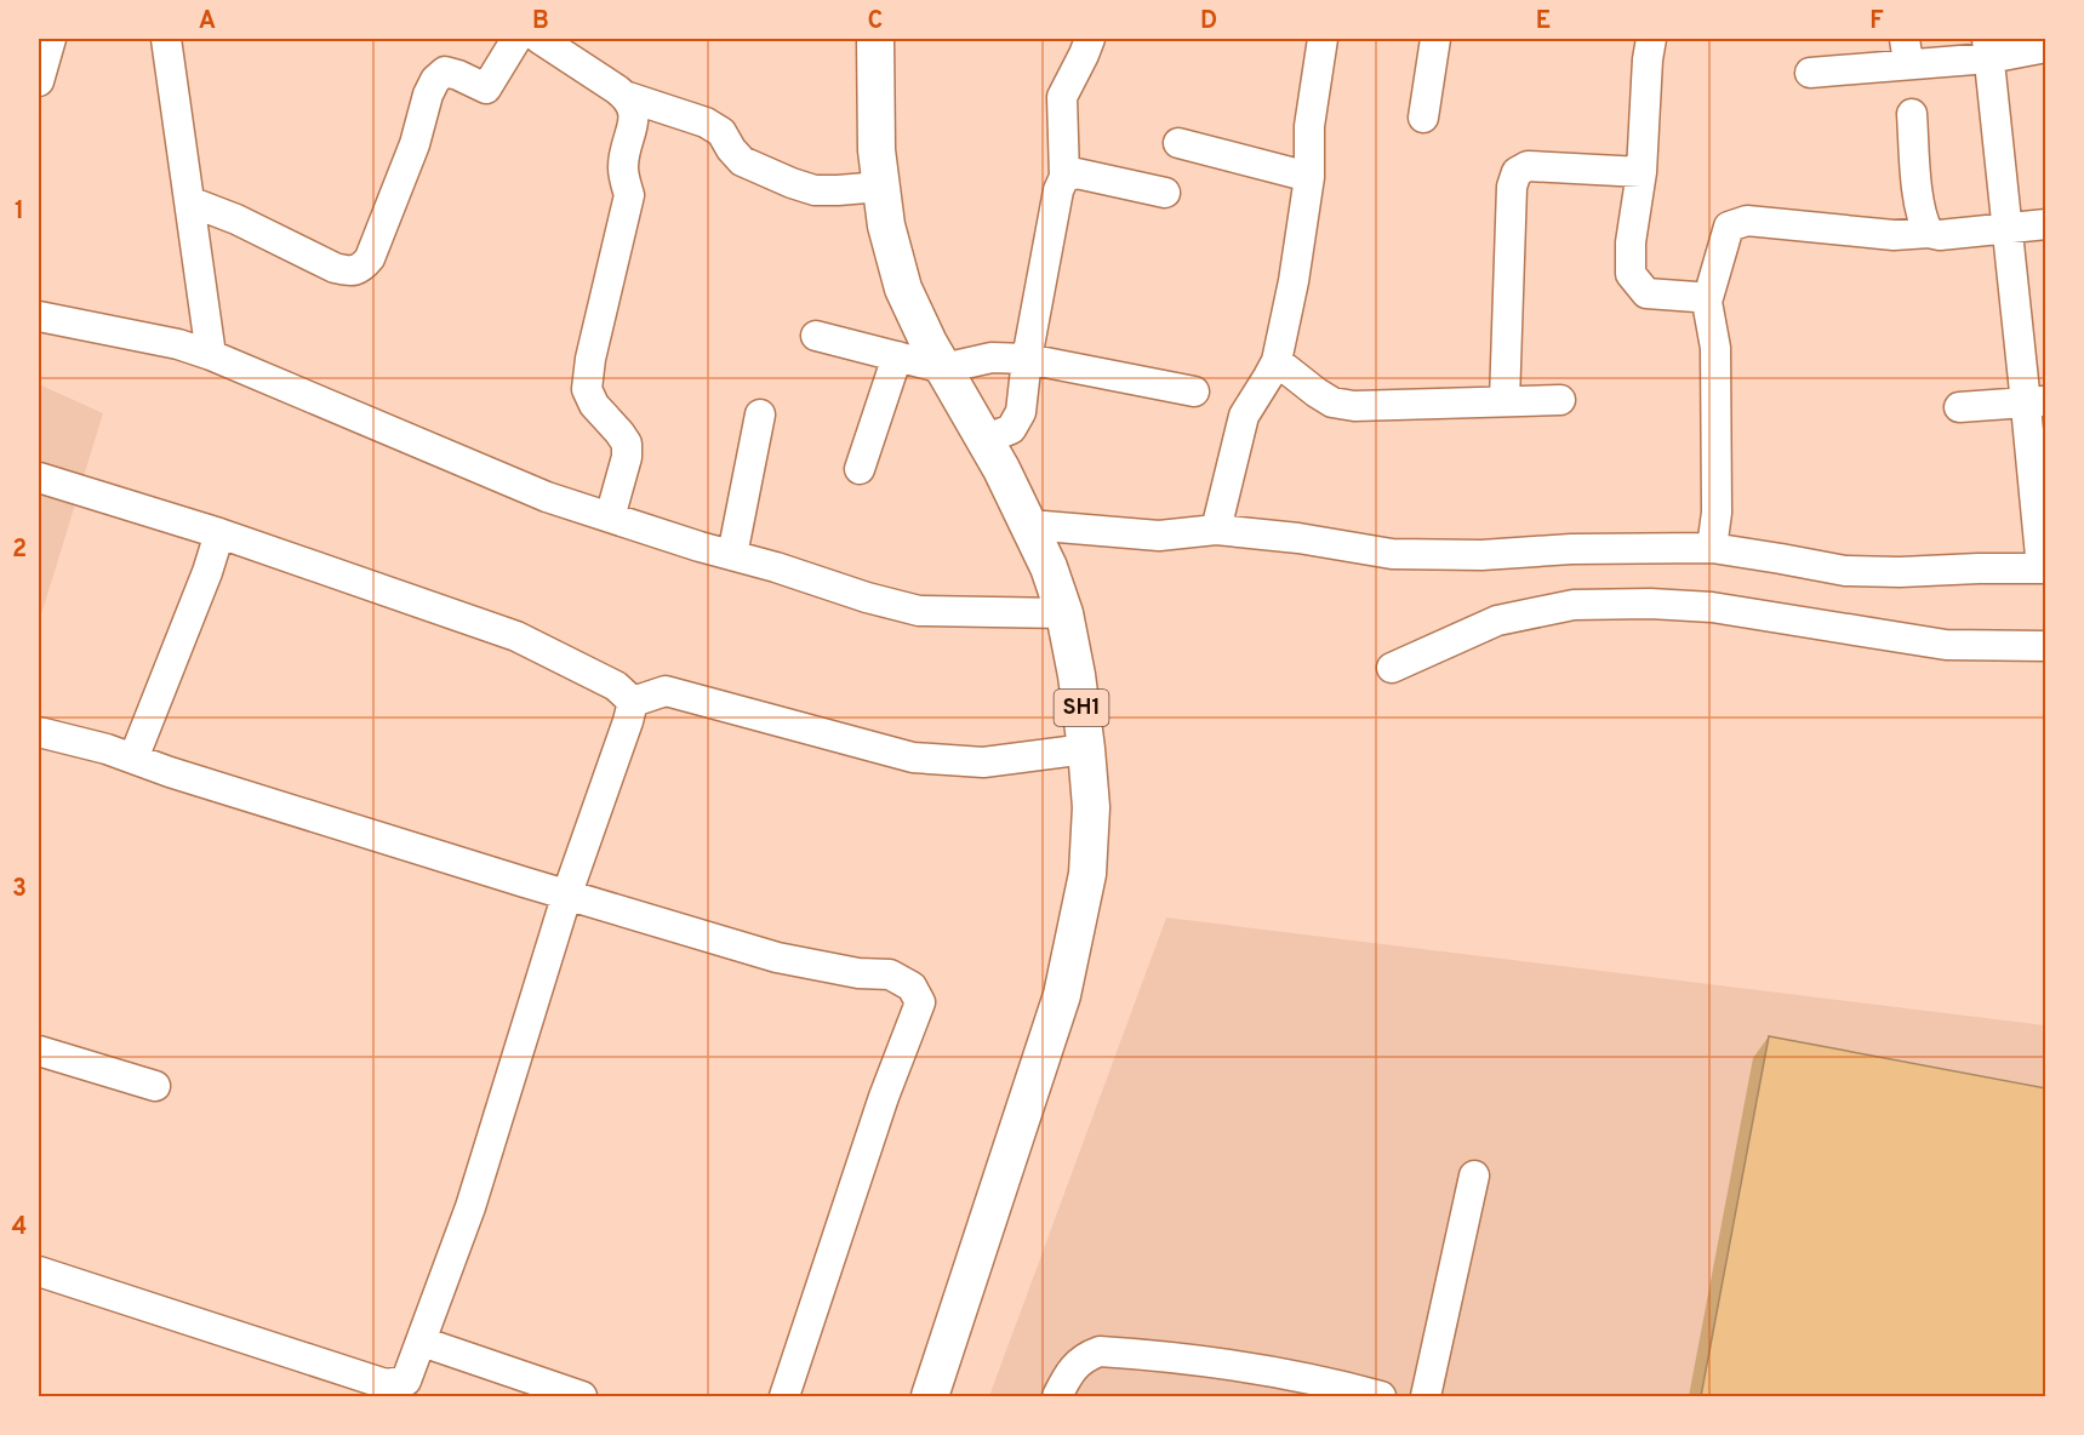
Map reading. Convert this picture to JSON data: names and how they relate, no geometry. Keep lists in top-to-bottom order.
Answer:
{
  "streets": {
    "main road": ["SH1"]
  },
  "grid": {
    "columns": [
      "A",
      "B",
      "C",
      "D",
      "E",
      "F"
    ],
    "rows": [
      "1",
      "2",
      "3",
      "4"
    ]
  }
}
